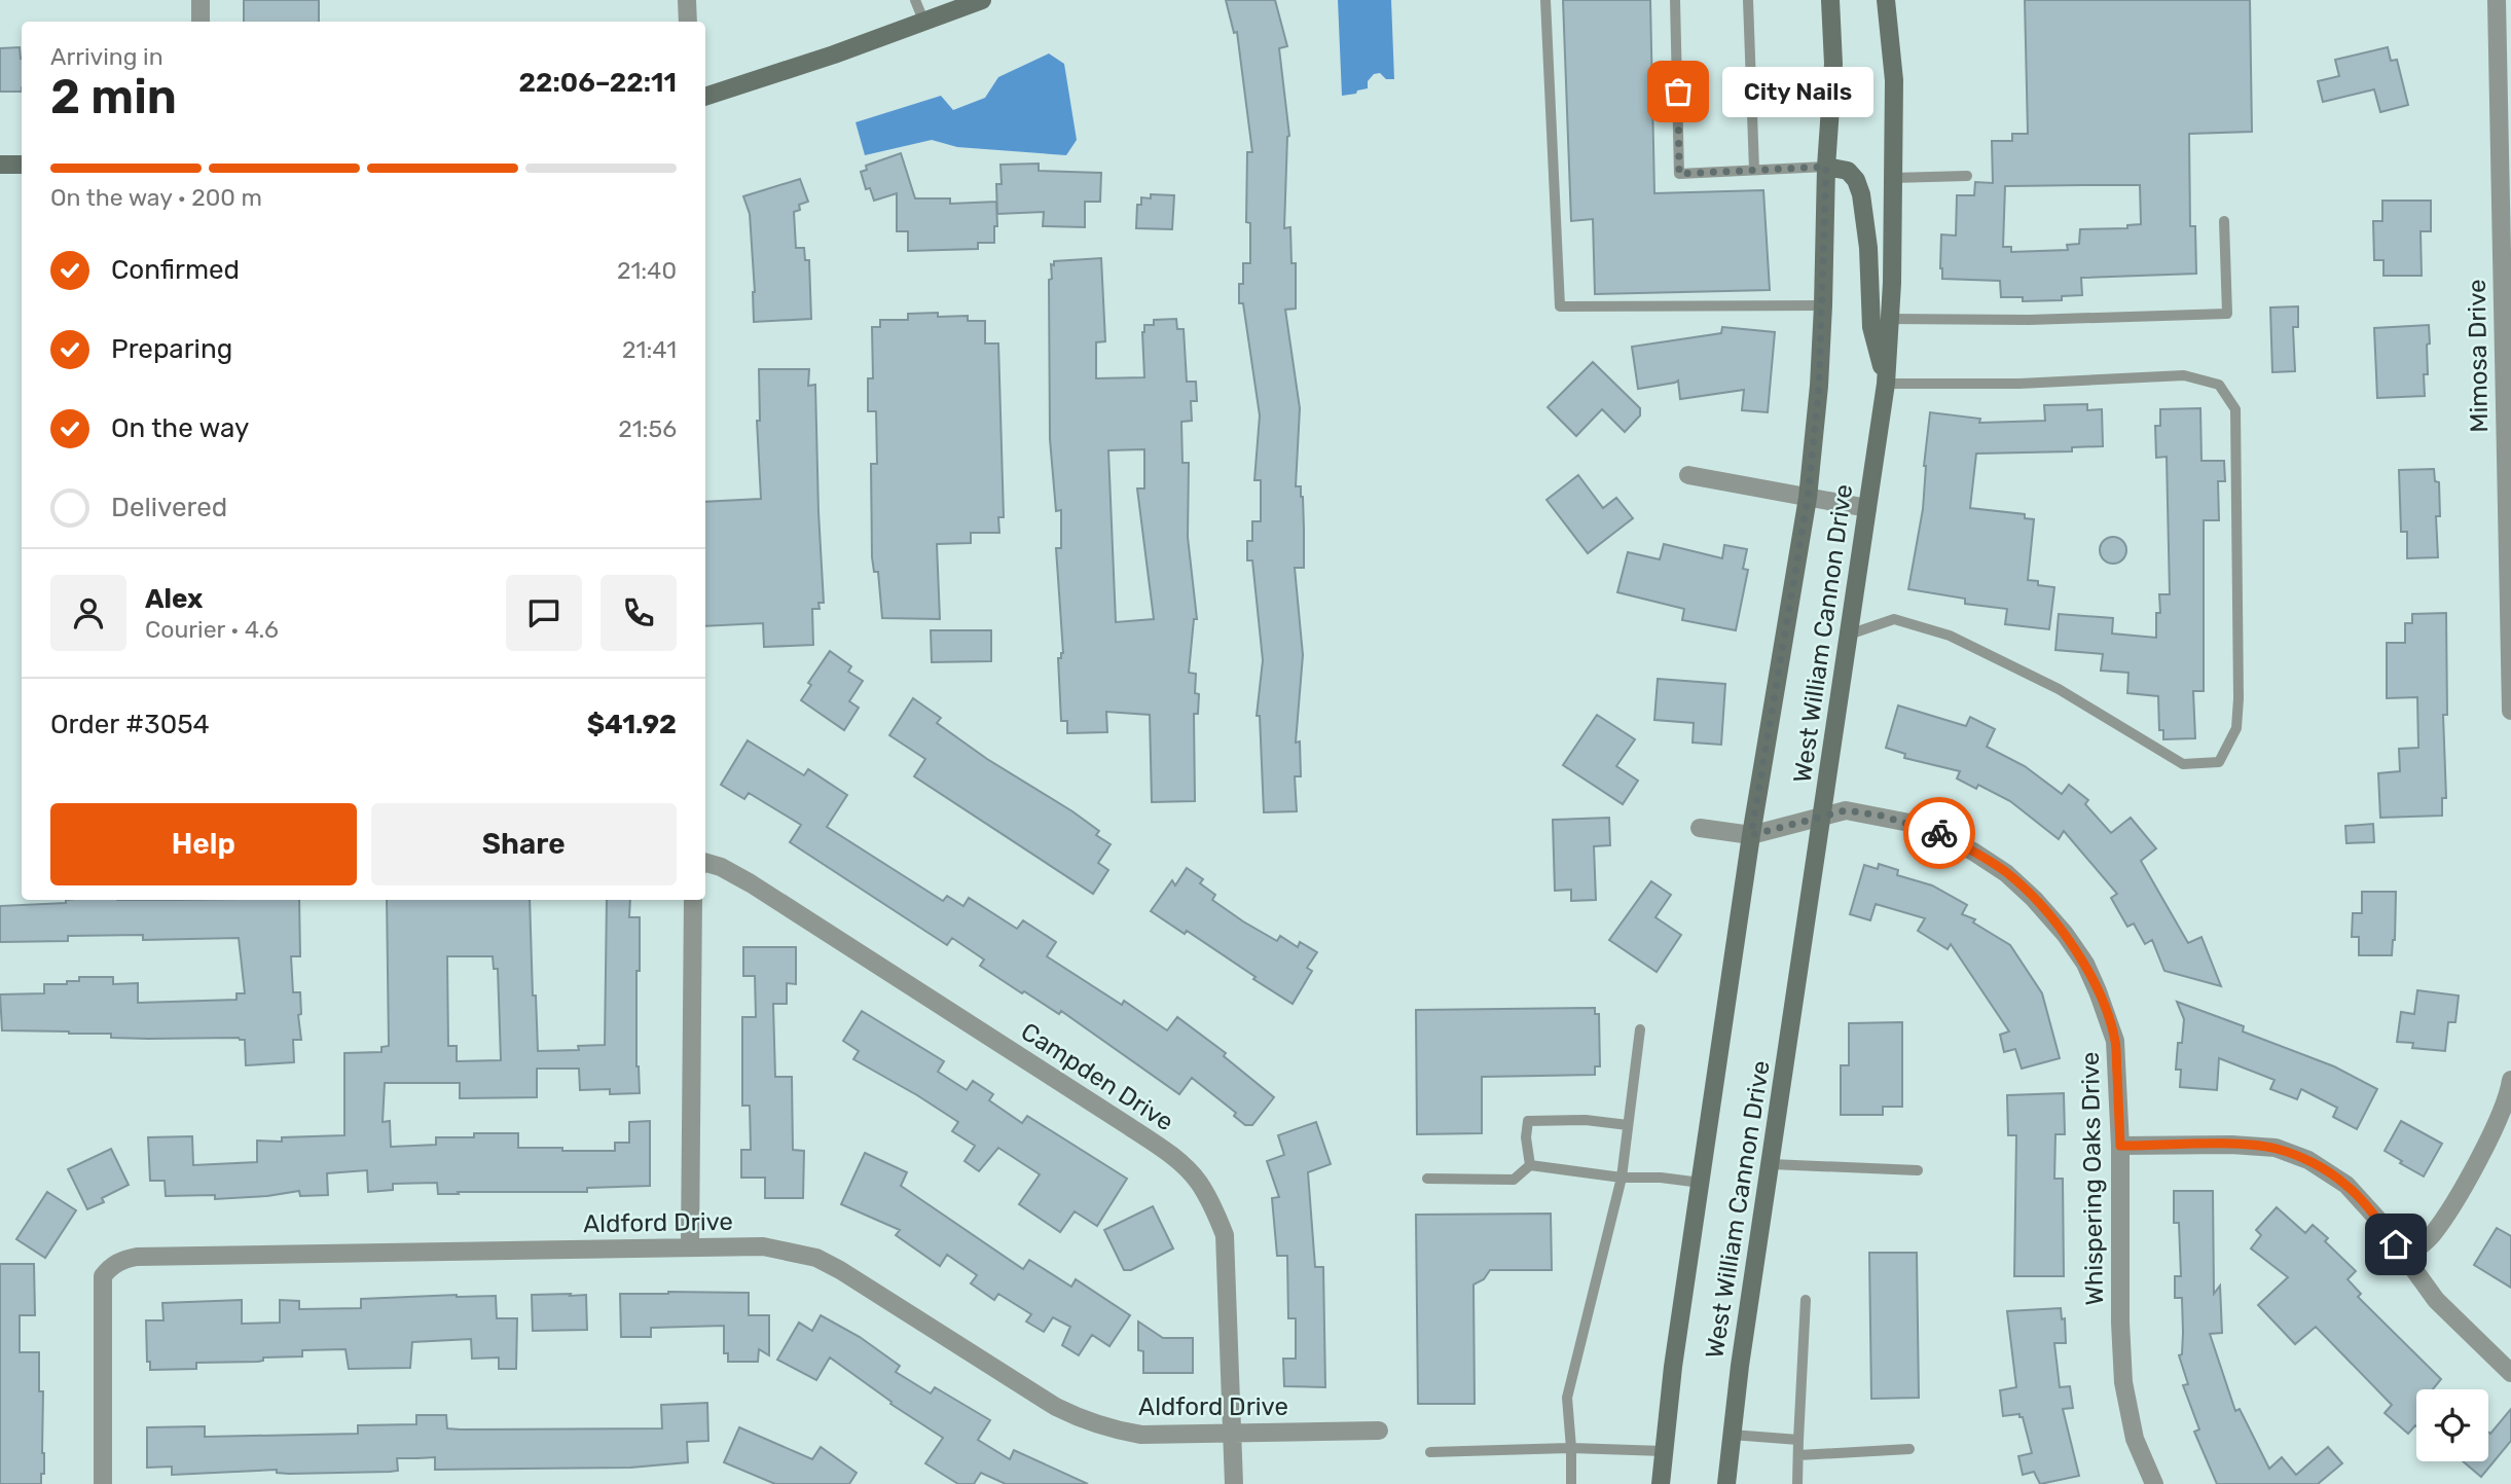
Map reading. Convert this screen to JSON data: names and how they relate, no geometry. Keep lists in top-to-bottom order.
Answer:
{
  "streets": {
    "main road": ["West William Cannon Drive"],
    "street": [
      "Mimosa Drive",
      "Campden Drive",
      "Whispering Oaks Drive",
      "Aldford Drive"
    ]
  },
  "crossings": [
    ["West William Cannon Drive", "Whispering Oaks Drive"],
    ["Campden Drive", "Aldford Drive"]
  ],
  "places": ["City Nails"],
  "page": {
    "heading": ["2 min", "Arriving in", "22:06–22:11"],
    "panel": [
      "Alex",
      "Courier · 4.6",
      "Order #3054",
      "$41.92"
    ],
    "bubble": "City Nails",
    "bar": "On the way · 200 m",
    "list": [
      ["Confirmed", "21:40"],
      ["Preparing", "21:41"],
      ["On the way", "21:56"],
      "Delivered"
    ],
    "buttons": ["Help", "Share"]
  }
}
